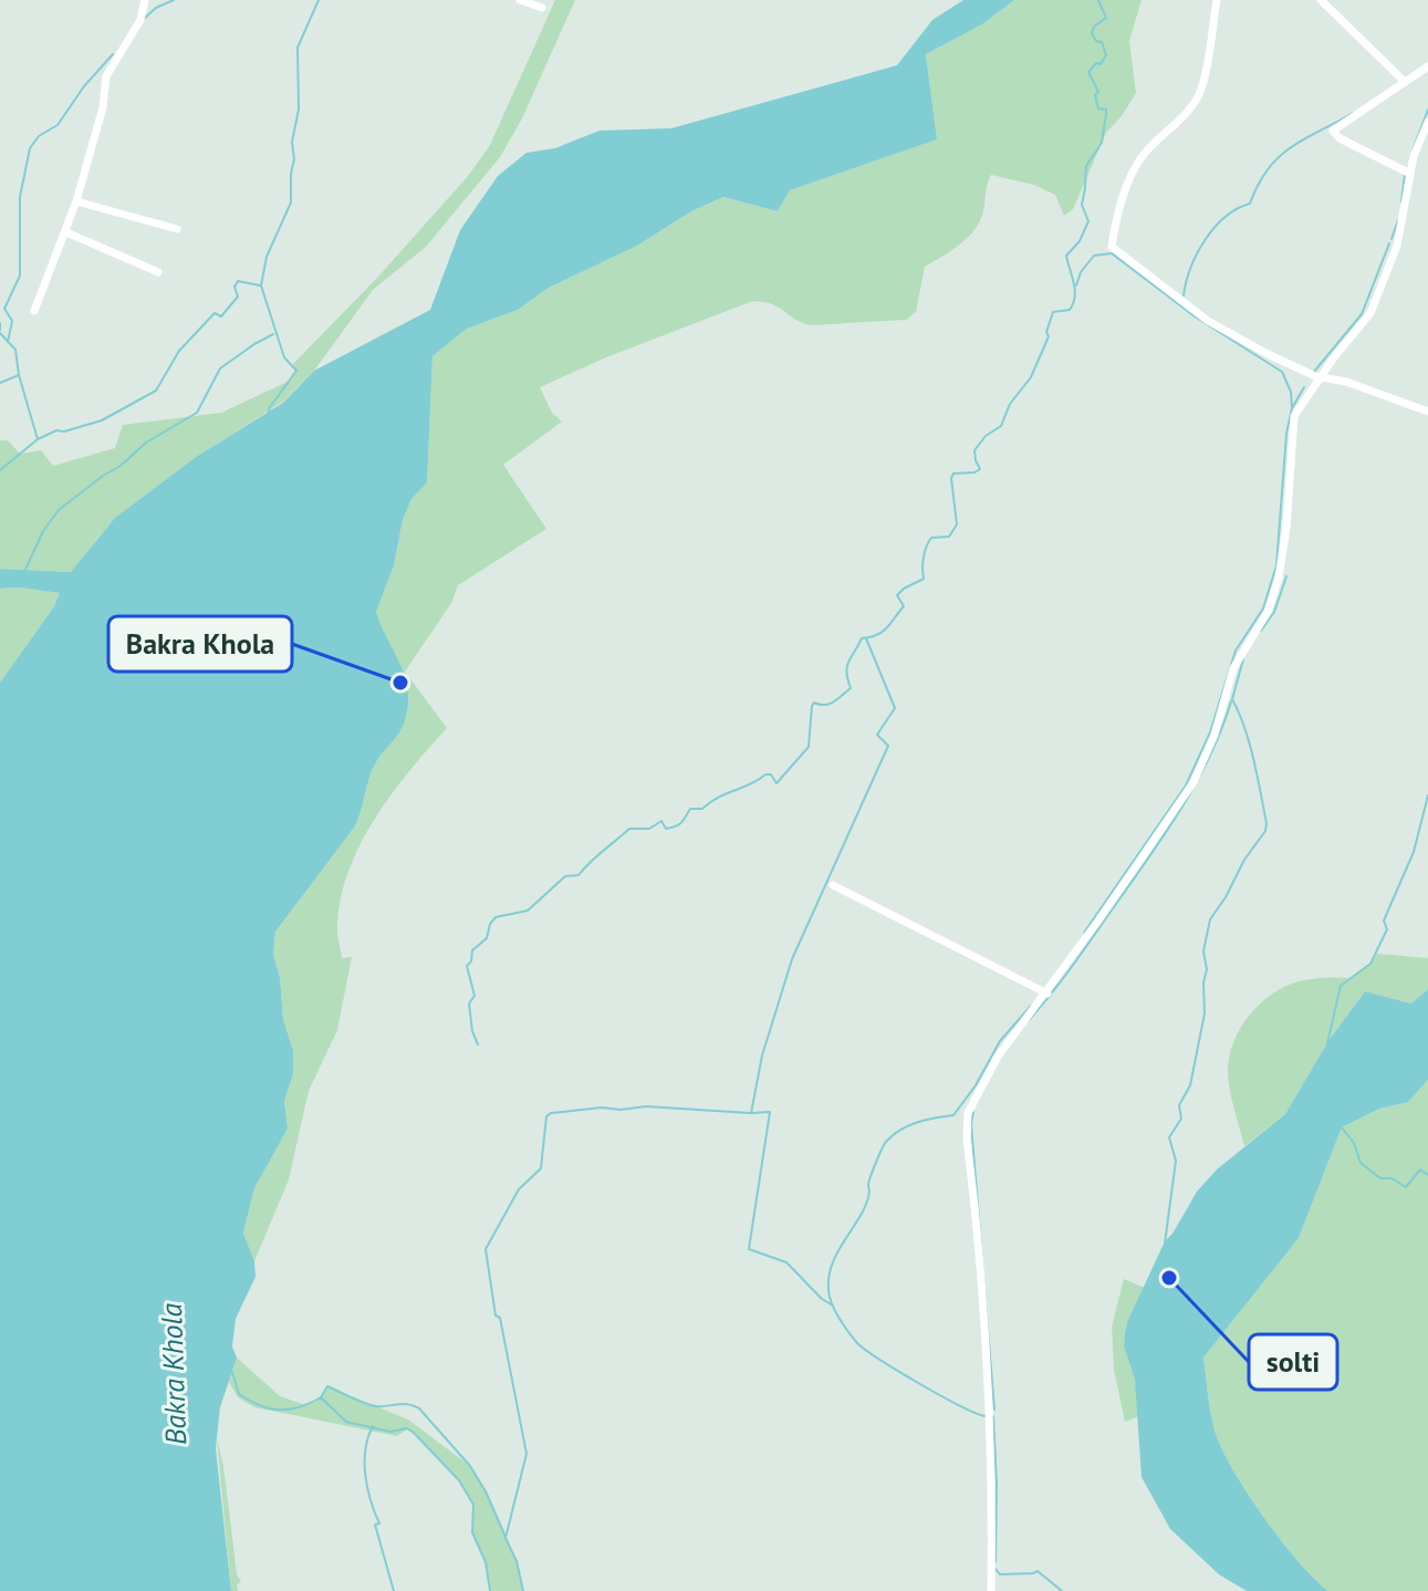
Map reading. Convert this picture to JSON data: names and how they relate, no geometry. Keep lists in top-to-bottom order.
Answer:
{
  "water": ["Bakra Khola"],
  "places": ["Bakra Khola", "solti"]
}
